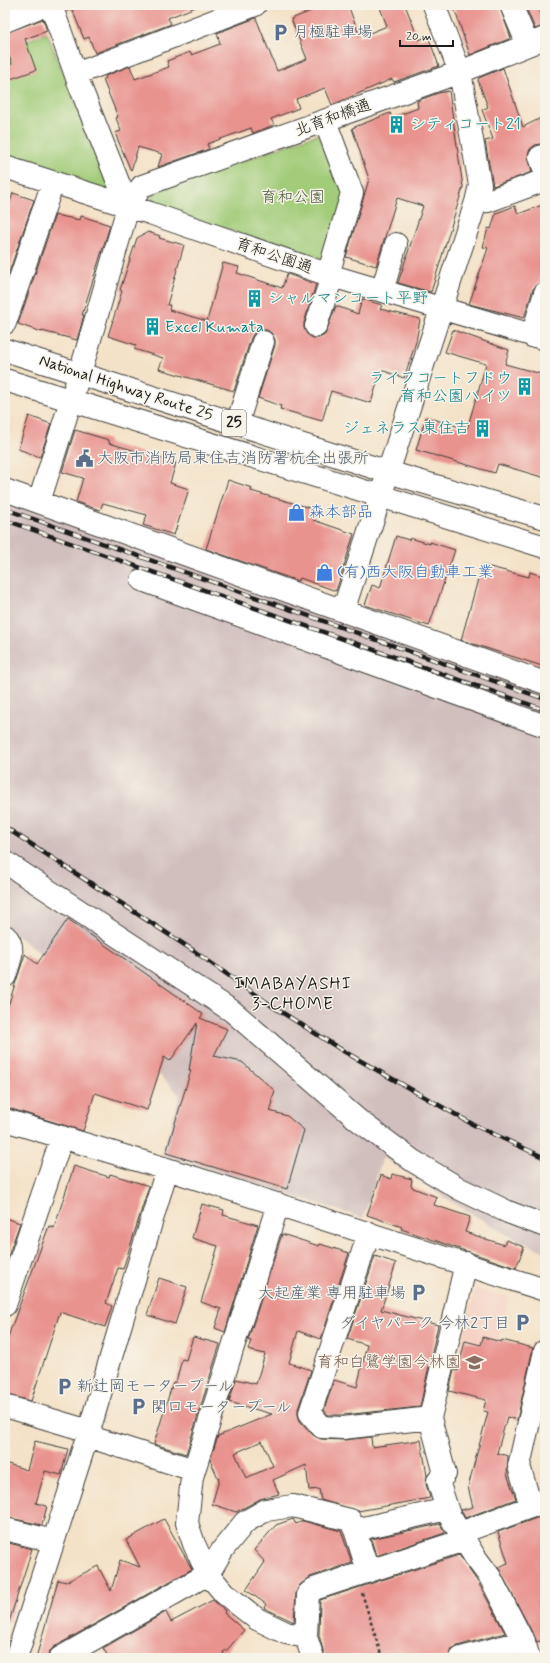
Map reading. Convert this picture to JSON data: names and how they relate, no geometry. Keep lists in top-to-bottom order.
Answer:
{
  "streets": {
    "main road": [
      "北育和橋通",
      "育和公園通",
      "National Highway Route 25",
      "25"
    ]
  },
  "crossings": [
    ["北育和橋通", "育和公園通"],
    ["北育和橋通", "National Highway Route 25"]
  ],
  "districts": ["IMABAYASHI 3-CHOME"],
  "parks": ["育和公園"],
  "places": {
    "parking": [
      "月極駐車場",
      "大起産業 専用駐車場",
      "ダイヤパーク 今林2丁目",
      "新辻岡モータープール",
      "関口モータープール"
    ],
    "building": [
      "シティコート21",
      "シャルマンコート平野",
      "Excel Kumata",
      "ライフコートフドウ 育和公園ハイツ",
      "ジェネラス東住吉"
    ],
    "public building": ["大阪市消防局東住吉消防署杭全出張所"],
    "shop": ["森本部品", "(有)西大阪自動車工業"],
    "school or university": ["育和白鷺学園今林園"]
  },
  "scale_bar": "20 m"
}
